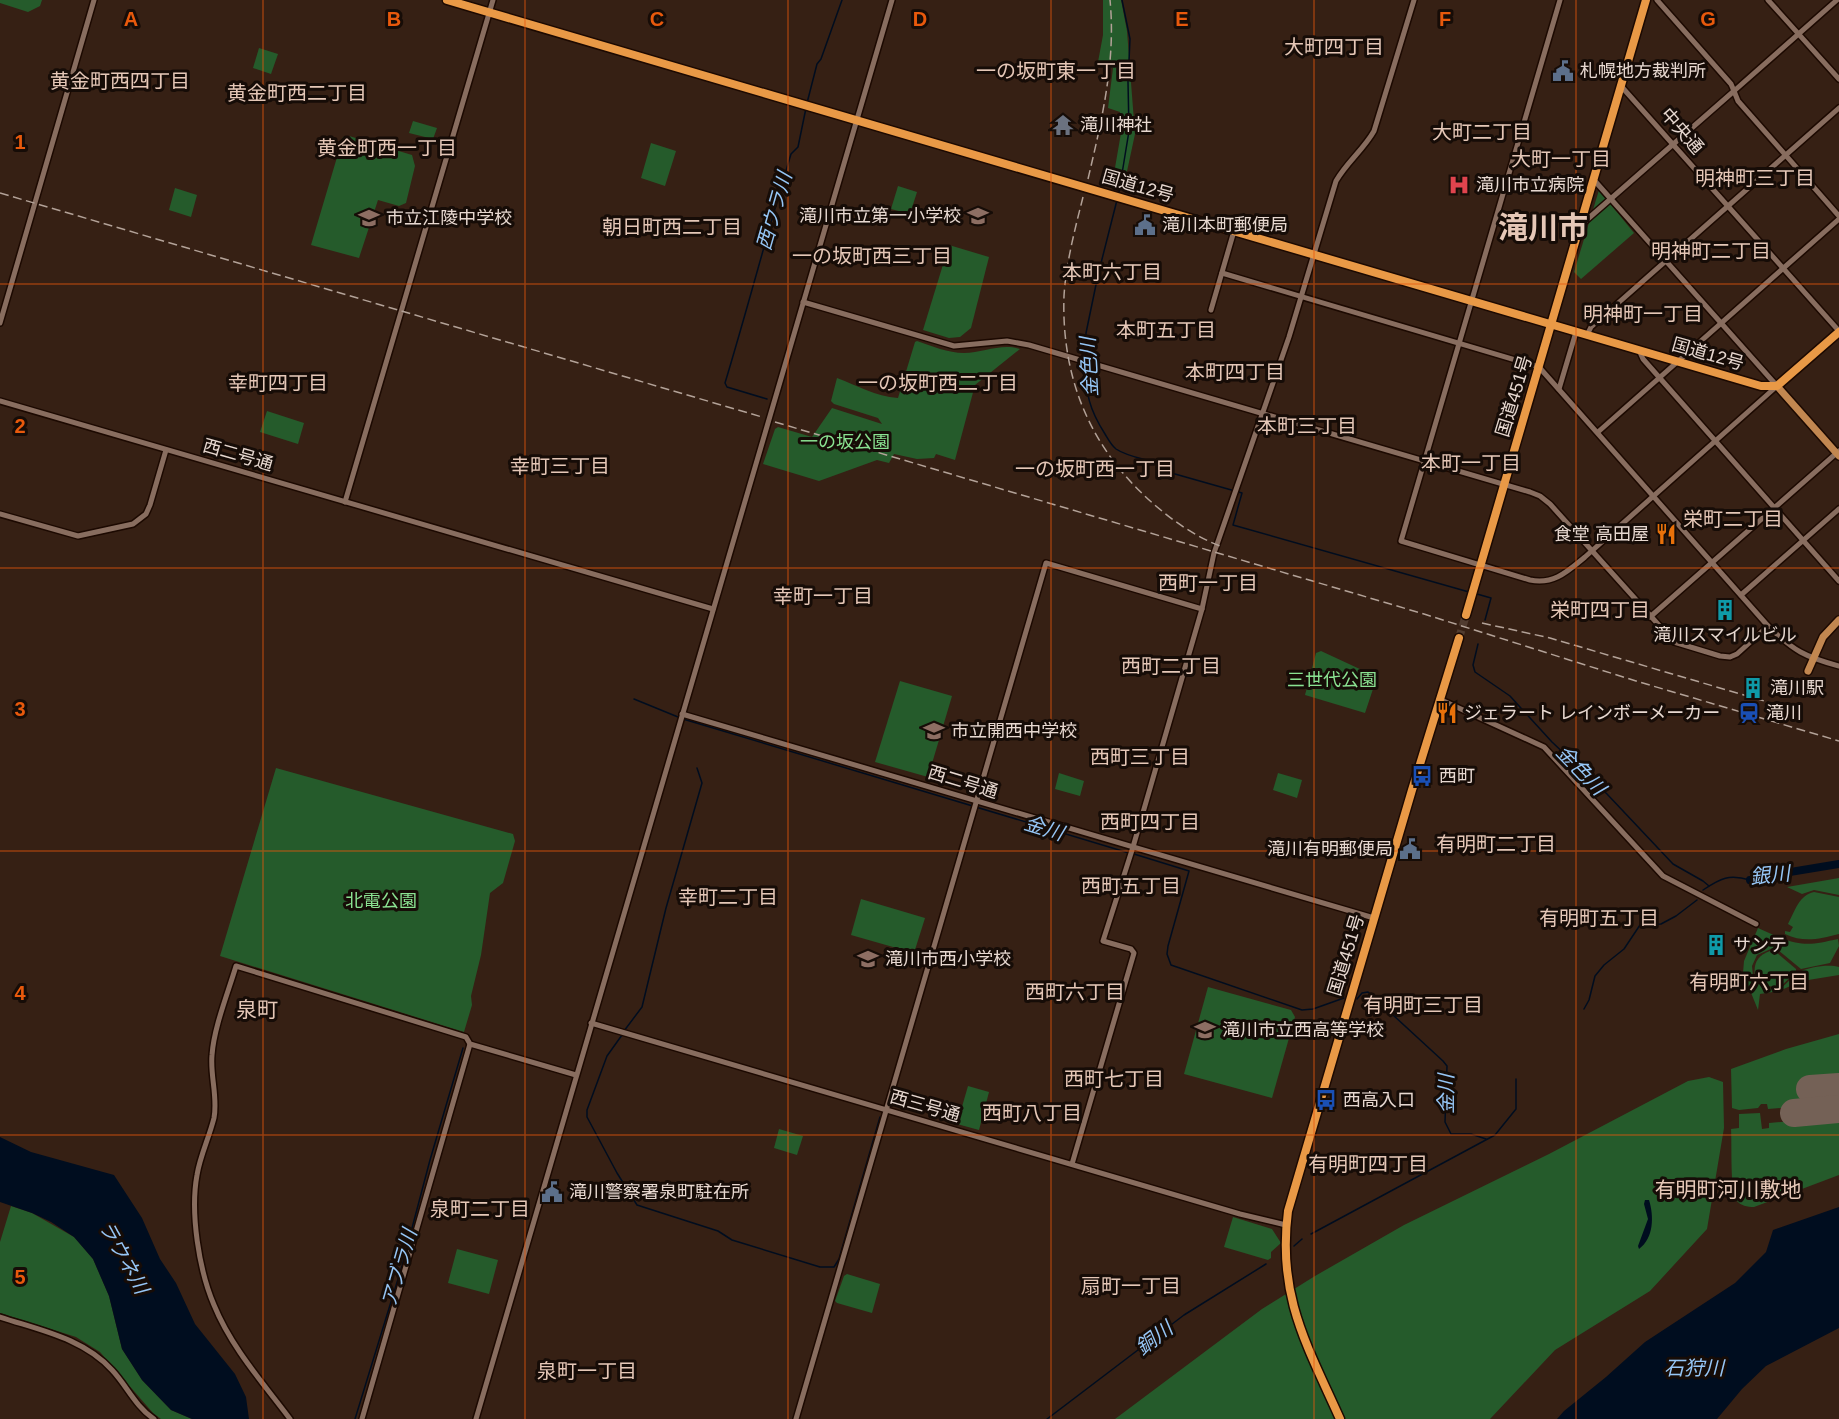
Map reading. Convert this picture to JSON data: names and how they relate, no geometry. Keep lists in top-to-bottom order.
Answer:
{
  "streets": {
    "highway": ["国道12号", "国道451号"],
    "street": ["中央通", "西二号通", "西三号通"]
  },
  "crossings": [
    ["中央通", "国道451号"],
    ["国道12号", "国道451号"],
    ["国道451号", "西二号通"],
    ["国道451号", "西三号通"]
  ],
  "districts": [
    "大町四丁目",
    "一の坂町東一丁目",
    "黄金町西四丁目",
    "黄金町西二丁目",
    "大町二丁目",
    "黄金町西一丁目",
    "大町一丁目",
    "明神町三丁目",
    "朝日町西二丁目",
    "滝川市",
    "明神町二丁目",
    "一の坂町西三丁目",
    "本町六丁目",
    "明神町一丁目",
    "本町五丁目",
    "本町四丁目",
    "幸町四丁目",
    "一の坂町西二丁目",
    "本町三丁目",
    "本町一丁目",
    "幸町三丁目",
    "一の坂町西一丁目",
    "栄町二丁目",
    "西町一丁目",
    "幸町一丁目",
    "栄町四丁目",
    "西町二丁目",
    "西町三丁目",
    "西町四丁目",
    "有明町二丁目",
    "西町五丁目",
    "幸町二丁目",
    "有明町五丁目",
    "有明町六丁目",
    "西町六丁目",
    "有明町三丁目",
    "泉町",
    "西町七丁目",
    "西町八丁目",
    "有明町四丁目",
    "有明町河川敷地",
    "泉町二丁目",
    "扇町一丁目",
    "泉町一丁目"
  ],
  "water": [
    "西ウラ川",
    "金色川",
    "金川",
    "銀川",
    "ラウネ川",
    "アブラ川",
    "銅川",
    "石狩川"
  ],
  "parks": ["一の坂公園", "三世代公園", "北電公園"],
  "places": {
    "public building": [
      "札幌地方裁判所",
      "滝川本町郵便局",
      "滝川有明郵便局",
      "滝川警察署泉町駐在所"
    ],
    "temple": ["滝川神社"],
    "hospital": ["滝川市立病院"],
    "school or university": [
      "滝川市立第一小学校",
      "市立江陵中学校",
      "市立開西中学校",
      "滝川市西小学校",
      "滝川市立西高等学校"
    ],
    "restaurant": ["食堂 高田屋", "ジェラート レインボーメーカー"],
    "building": ["滝川スマイルビル", "滝川駅", "サンテ"],
    "station": ["滝川"],
    "bus stop": ["西町", "西高入口"]
  },
  "grid": {
    "columns": [
      "A",
      "B",
      "C",
      "D",
      "E",
      "F",
      "G"
    ],
    "rows": [
      "1",
      "2",
      "3",
      "4",
      "5"
    ]
  }
}
